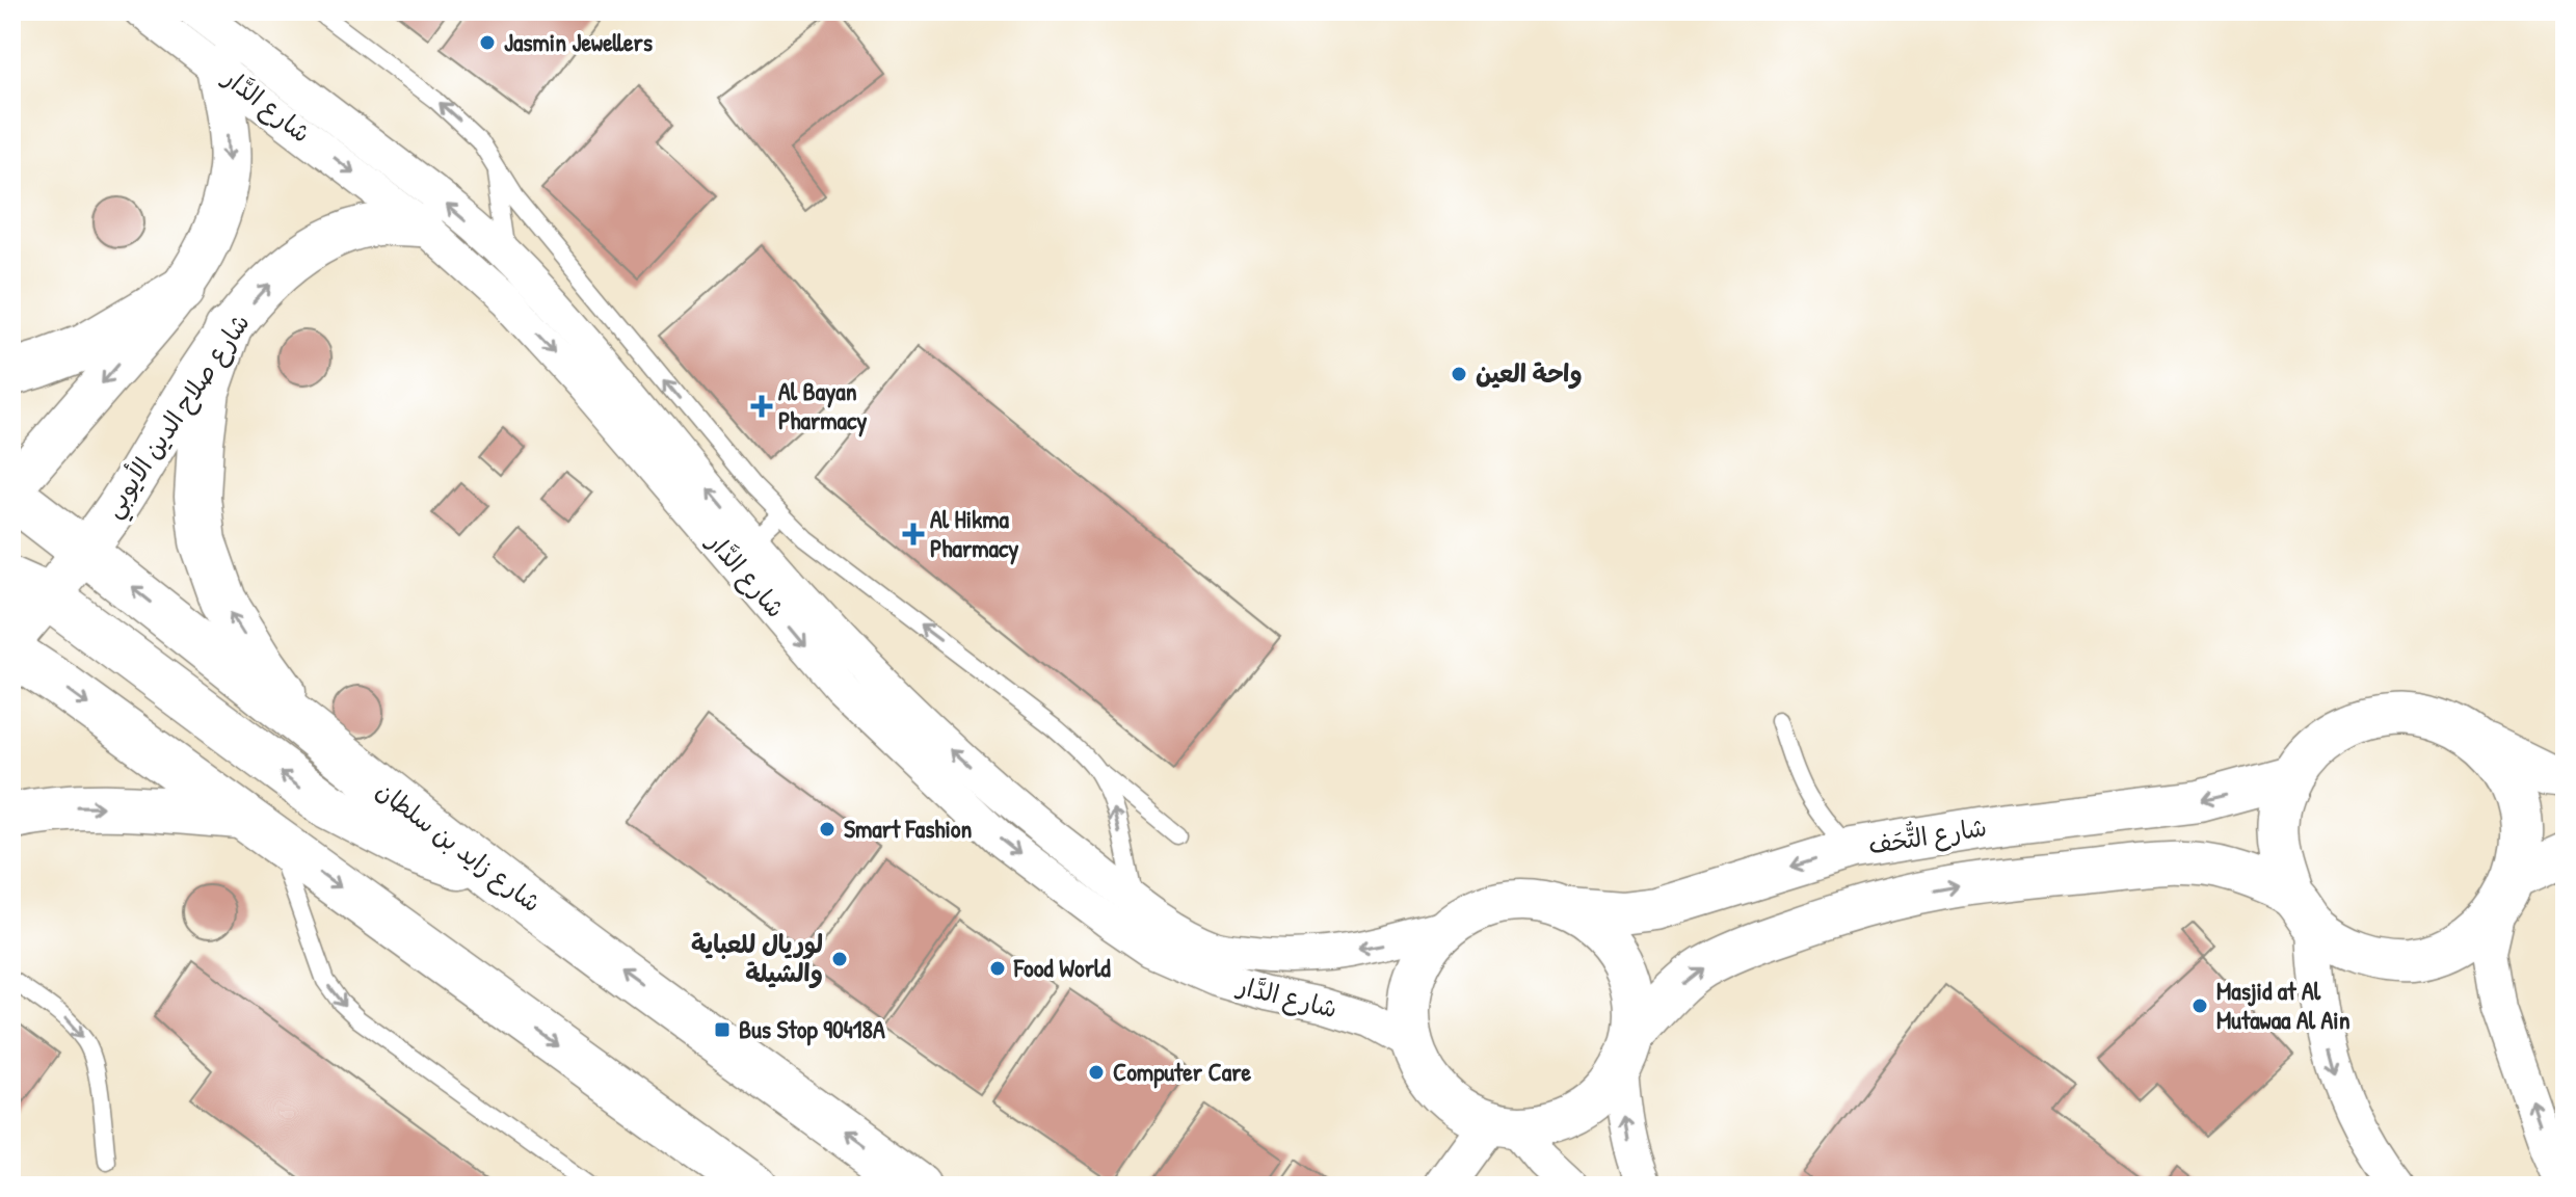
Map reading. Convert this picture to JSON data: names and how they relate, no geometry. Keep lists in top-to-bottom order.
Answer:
{
  "streets": {
    "highway": ["شارع زايد بن سلطان"],
    "street": ["شارع الدَّار", "شارع صلاح الدين الأيوبي", "شارع التُّحَف"]
  },
  "crossings": [
    ["شارع الدَّار", "شارع صلاح الدين الأيوبي"],
    ["شارع الدَّار", "شارع التُّحَف"],
    ["شارع صلاح الدين الأيوبي", "شارع زايد بن سلطان"]
  ],
  "one_way": ["شارع صلاح الدين الأيوبي"],
  "places": {
    "other": [
      "Jasmin Jewellers",
      "واحة العين",
      "Smart Fashion",
      "لوريال للعباية والشيلة",
      "Food World",
      "Masjid at Al Mutawaa Al Ain",
      "Computer Care"
    ],
    "health": ["Al Bayan Pharmacy", "Al Hikma Pharmacy"],
    "transit": ["Bus Stop 90418A"]
  }
}
